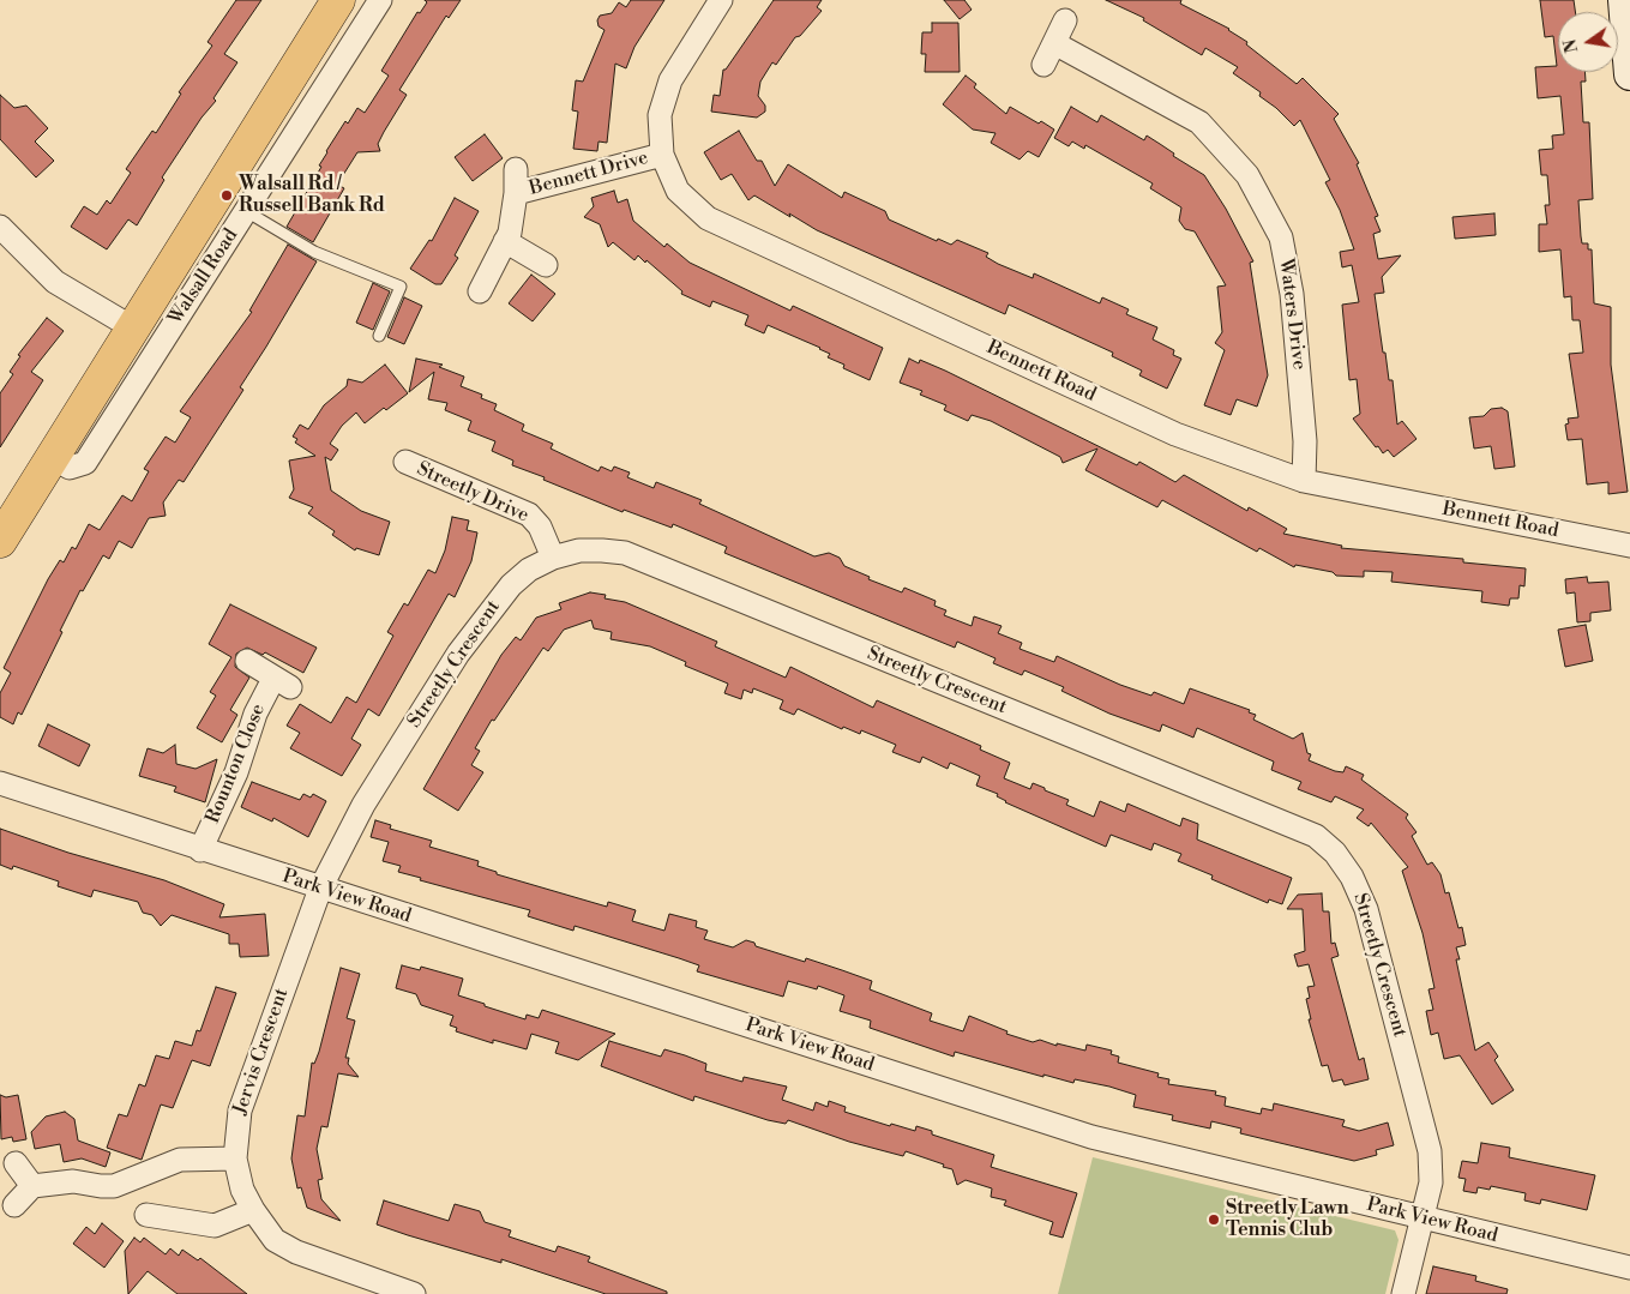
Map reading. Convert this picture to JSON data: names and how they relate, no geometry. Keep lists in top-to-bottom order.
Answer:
{
  "streets": {
    "main road": ["Walsall Road"],
    "street": [
      "Bennett Drive",
      "Waters Drive",
      "Bennett Road",
      "Streetly Drive",
      "Streetly Crescent",
      "Rounton Close",
      "Park View Road",
      "Jervis Crescent"
    ]
  },
  "crossings": [
    ["Bennett Drive", "Bennett Road"],
    ["Waters Drive", "Bennett Road"],
    ["Streetly Drive", "Streetly Crescent"],
    ["Streetly Crescent", "Park View Road"],
    ["Streetly Crescent", "Jervis Crescent"],
    ["Rounton Close", "Park View Road"],
    ["Park View Road", "Jervis Crescent"]
  ],
  "places": ["Walsall Rd / Russell Bank Rd", "Streetly Lawn Tennis Club"],
  "north": "left"
}
